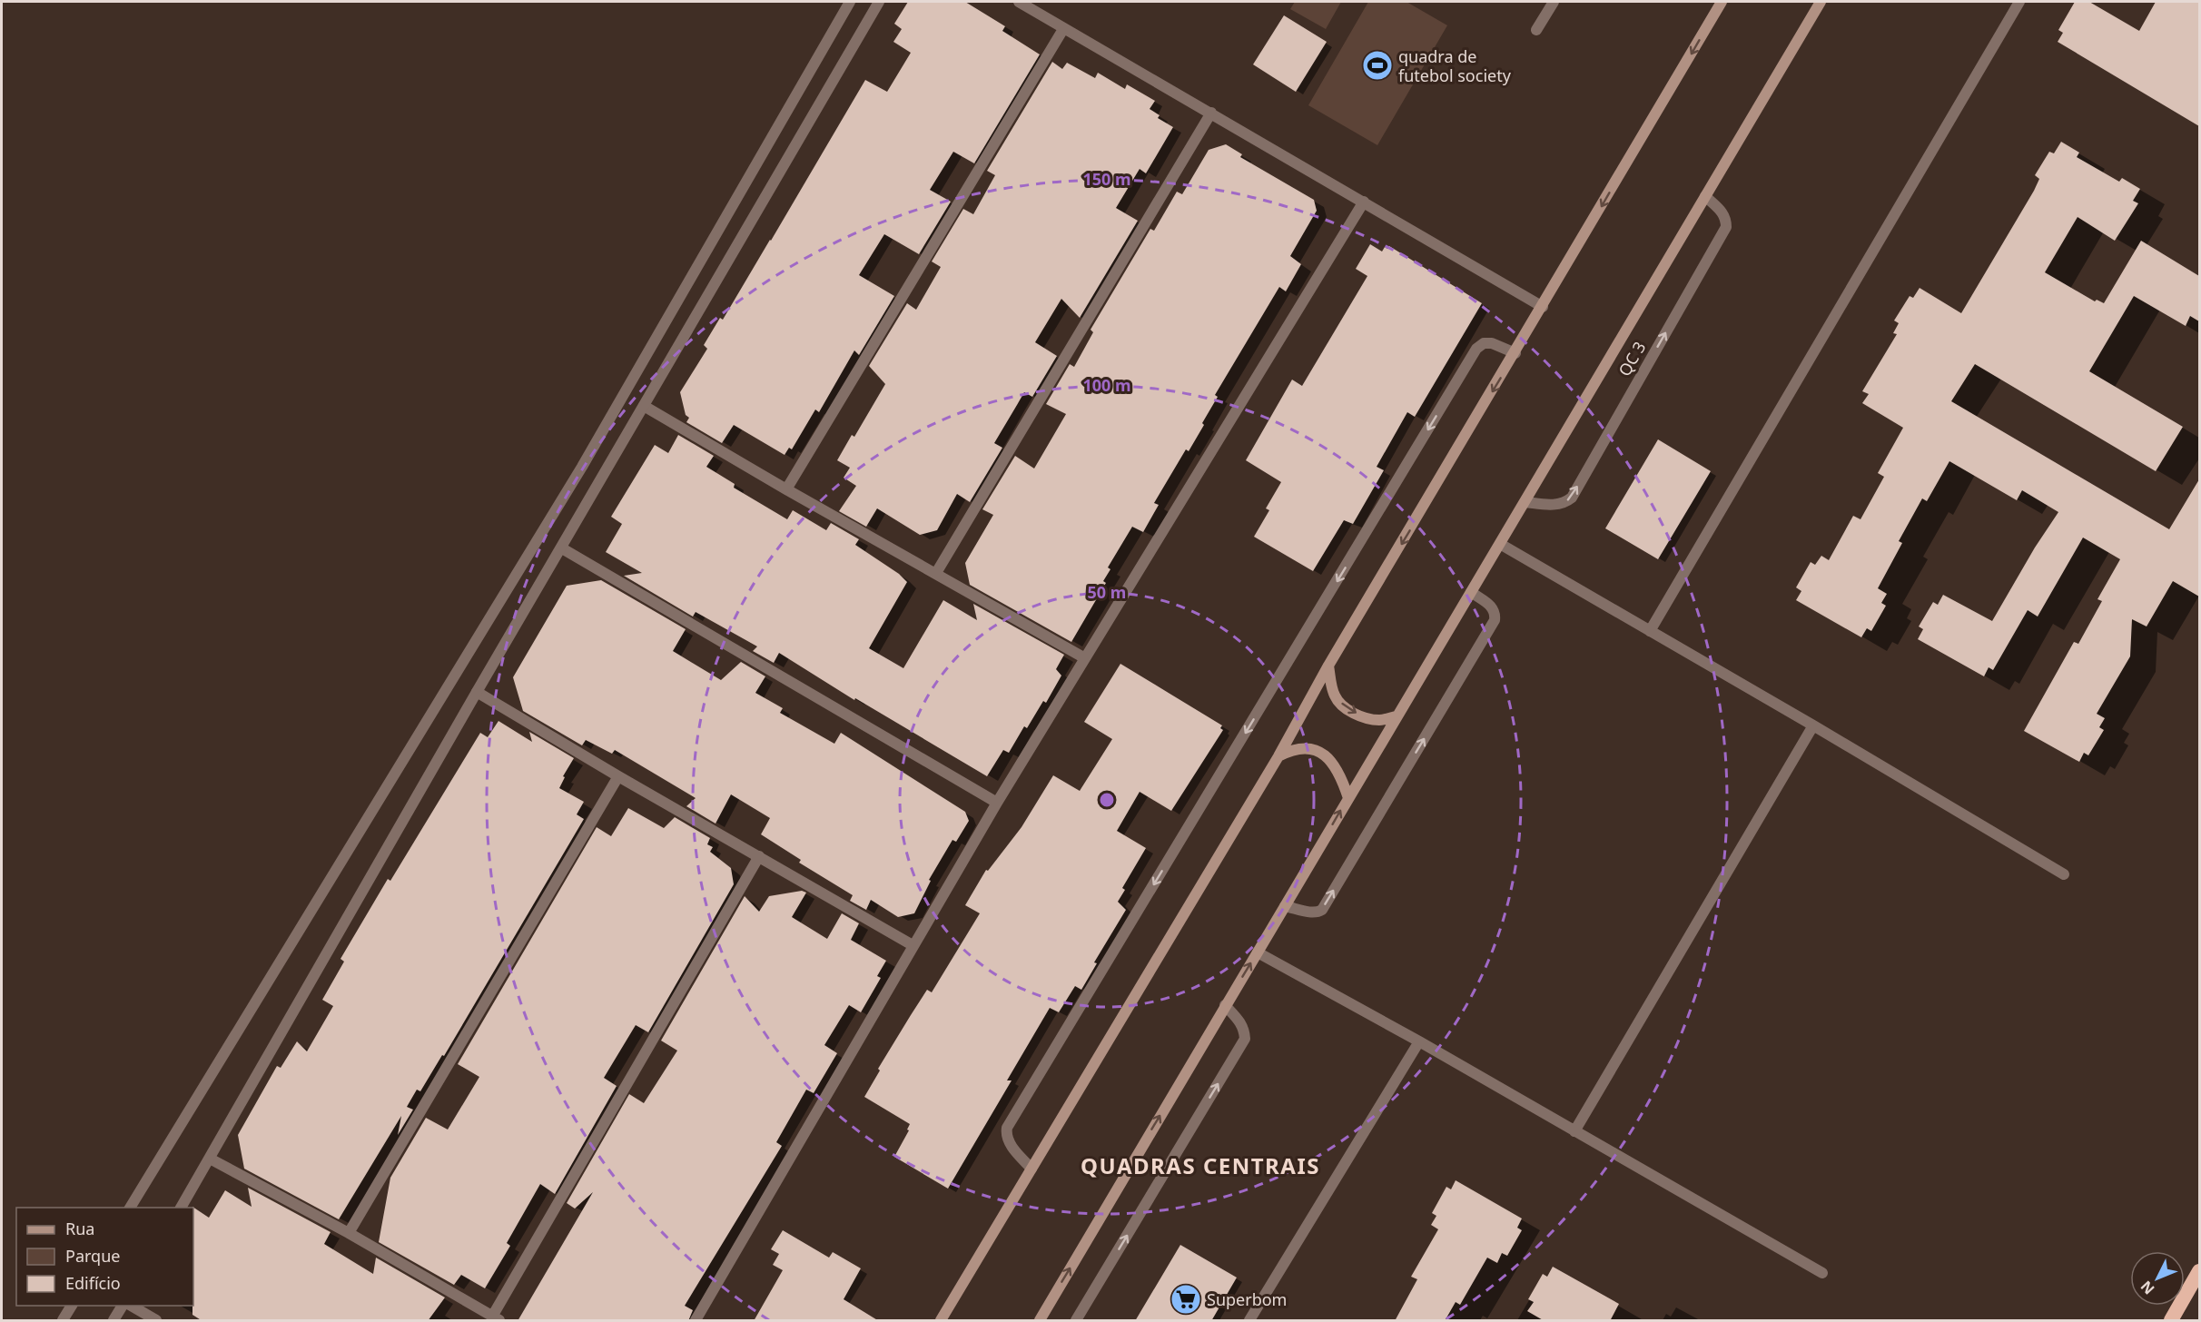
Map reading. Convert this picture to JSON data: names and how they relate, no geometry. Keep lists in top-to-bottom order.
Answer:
{
  "streets": {
    "street": ["QC 3"]
  },
  "one_way": ["QC 3"],
  "districts": ["QUADRAS CENTRAIS"],
  "places": {
    "sports": ["quadra de futebol society"],
    "supermarket": ["Superbom"]
  },
  "legend": ["Rua", "Parque", "Edifício"],
  "north": "bottom left",
  "rings": ["150 m", "100 m", "50 m"]
}
